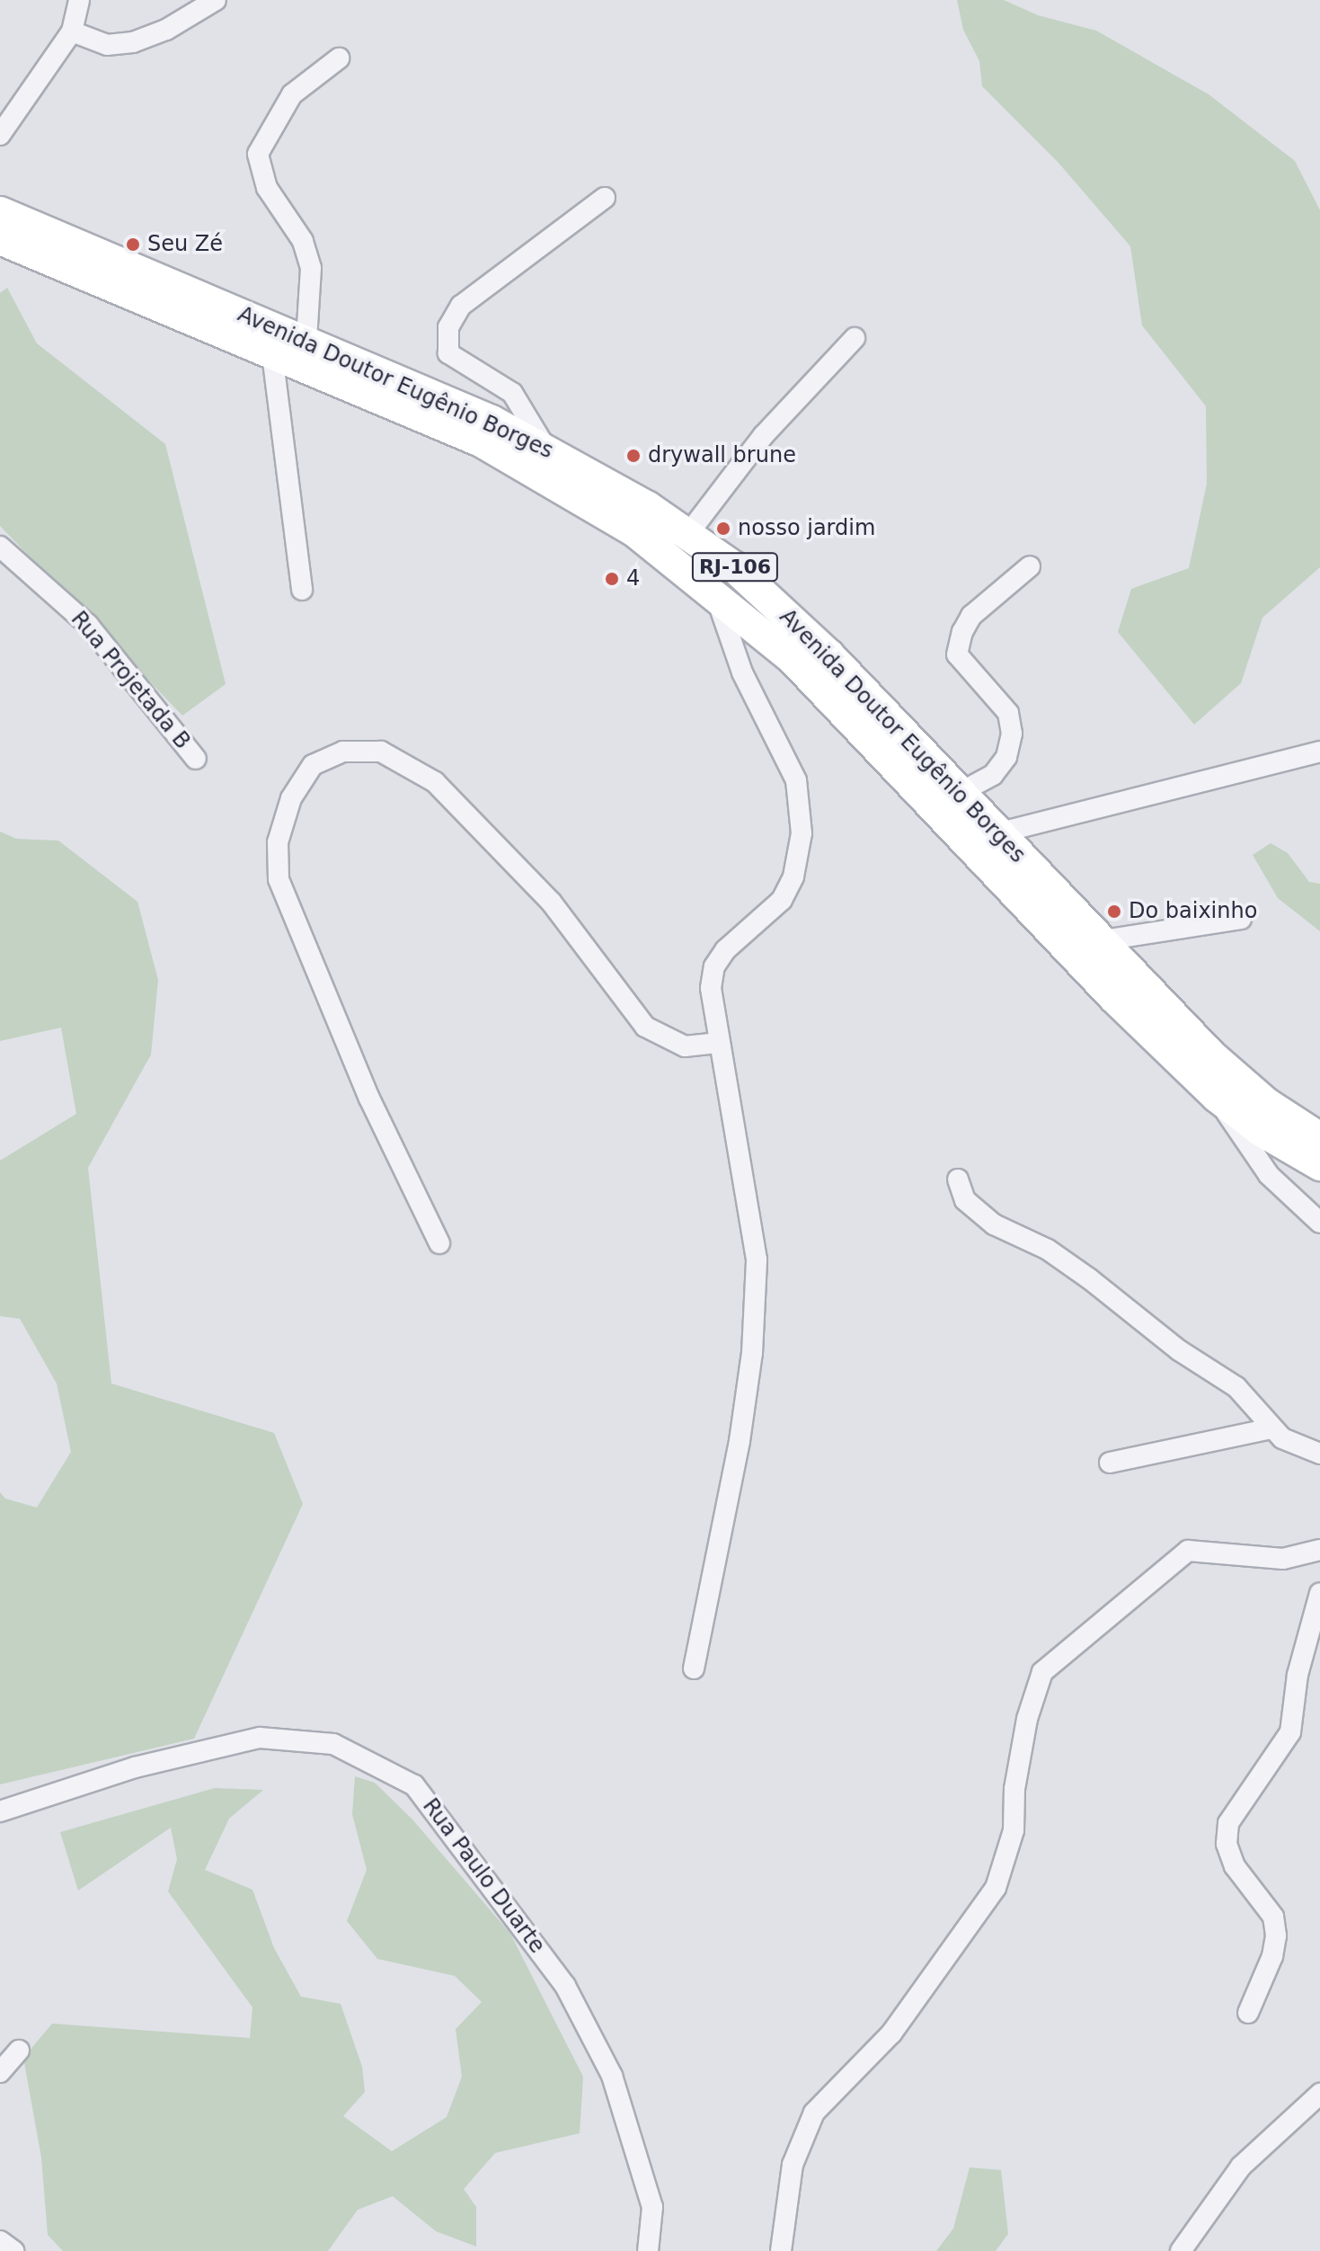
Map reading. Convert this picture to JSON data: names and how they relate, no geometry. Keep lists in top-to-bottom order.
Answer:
{
  "streets": {
    "highway": ["Avenida Doutor Eugênio Borges", "RJ-106"],
    "street": ["Rua Projetada B", "Rua Paulo Duarte"]
  },
  "places": [
    "Seu Zé",
    "drywall brune",
    "nosso jardim",
    "4",
    "Do baixinho"
  ]
}
